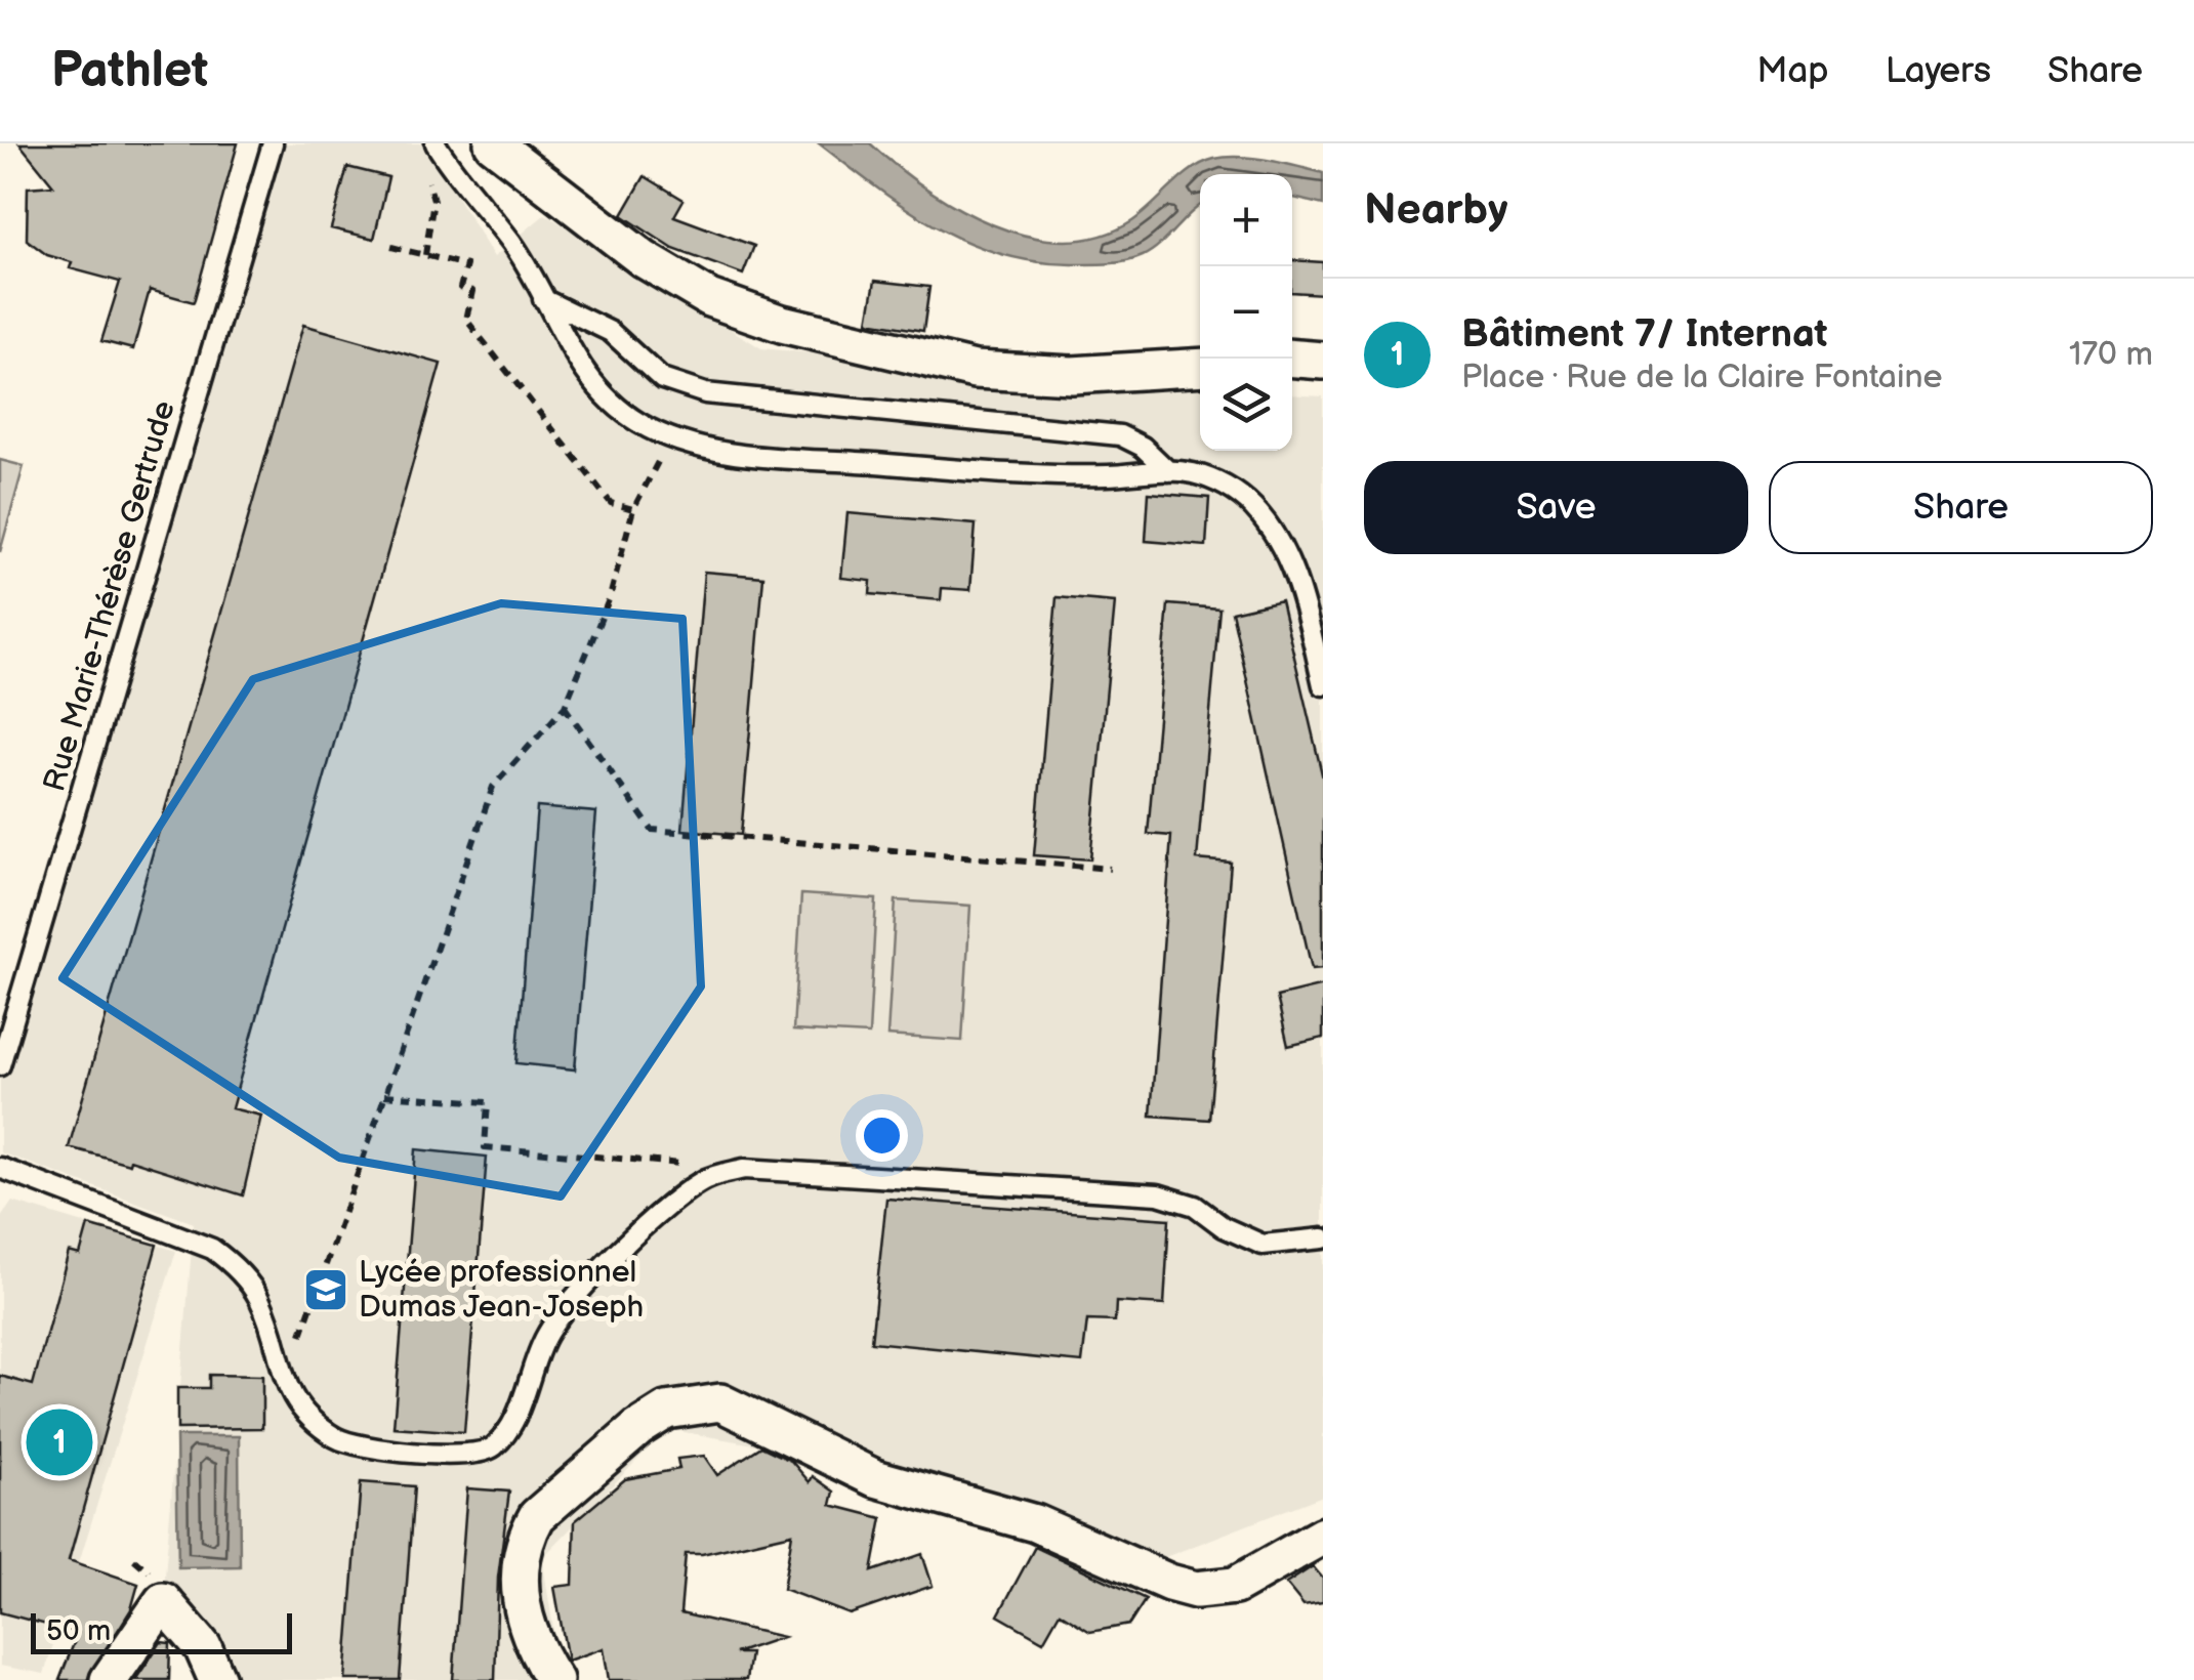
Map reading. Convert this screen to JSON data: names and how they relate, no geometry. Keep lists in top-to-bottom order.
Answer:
{
  "streets": {
    "lane": ["Rue Marie-Thérèse Gertrude"]
  },
  "places": {
    "school or university": ["Lycée professionnel Dumas Jean-Joseph"]
  },
  "scale_bar": "50 m",
  "page": {
    "header": "Pathlet",
    "nav": ["Map", "Layers", "Share"],
    "heading": "Nearby",
    "map_buttons": ["+", "−"],
    "list": [
      {
        "mark": "1",
        "name": "Bâtiment 7/ Internat",
        "note": "Place · Rue de la Claire Fontaine",
        "value": "170 m"
      }
    ],
    "buttons": ["Save", "Share"],
    "pins": "1",
    "scale": "50 m"
  }
}
